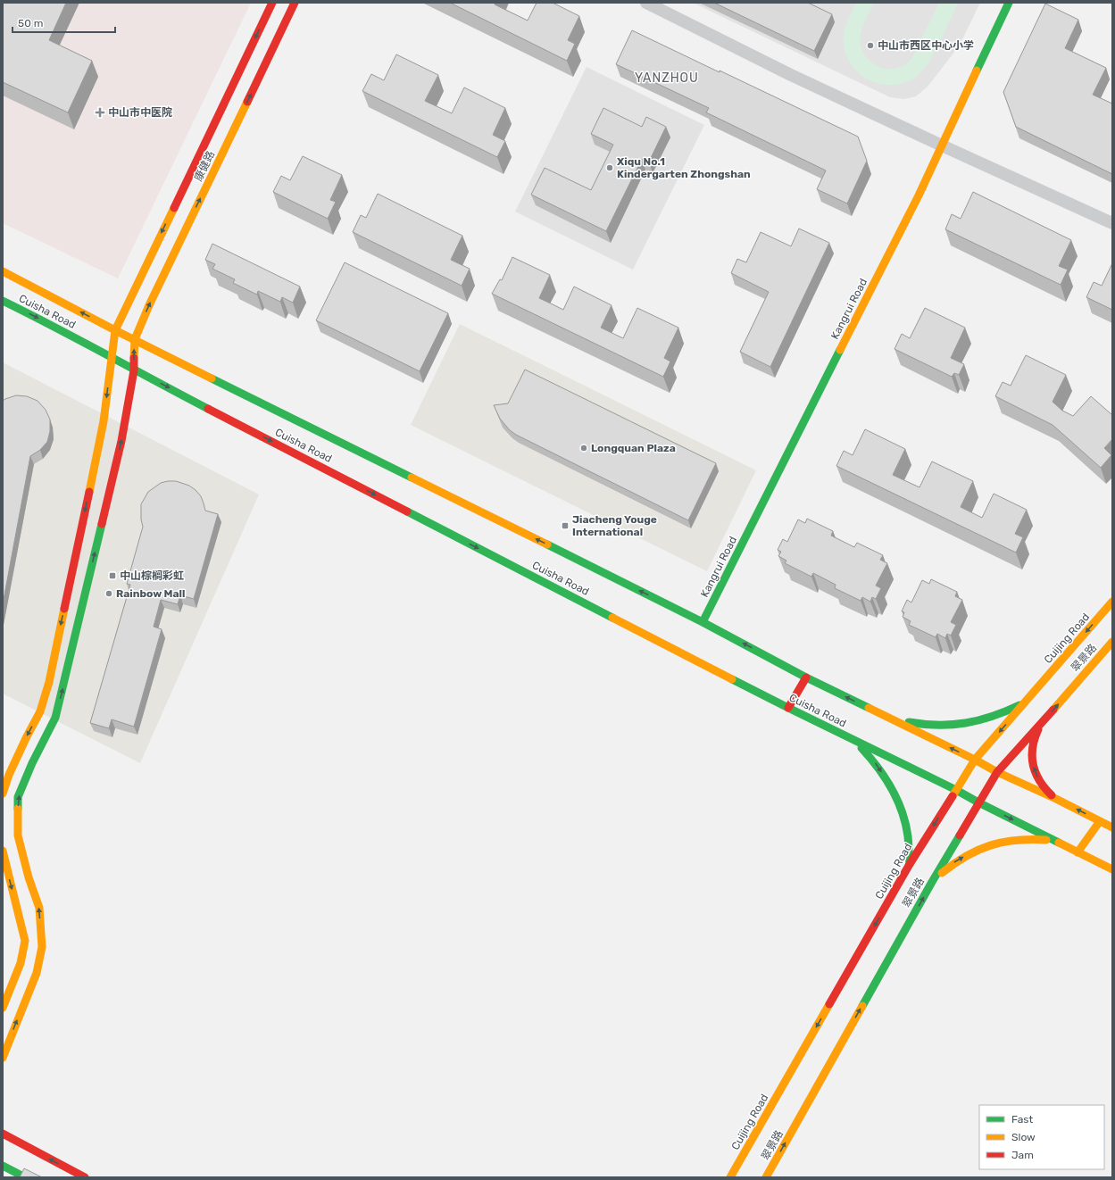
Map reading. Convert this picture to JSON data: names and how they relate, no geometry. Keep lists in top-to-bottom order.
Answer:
{
  "streets": {
    "main road": [
      "康健路",
      "Kangrui Road",
      "Cuisha Road",
      "Cuijing Road",
      "翠景路"
    ]
  },
  "crossings": [
    ["康健路", "Cuisha Road"],
    ["Kangrui Road", "Cuisha Road"],
    ["Cuisha Road", "Cuijing Road"],
    ["Cuisha Road", "翠景路"]
  ],
  "one_way": ["Cuijing Road", "翠景路"],
  "districts": ["YANZHOU"],
  "places": {
    "other": [
      "中山市西区中心小学",
      "Xiqu No.1 Kindergarten Zhongshan",
      "Longquan Plaza",
      "Rainbow Mall"
    ],
    "health": ["中山市中医院"],
    "transit": ["Jiacheng Youge International", "中山棕榈彩虹"]
  },
  "legend": ["Fast", "Slow", "Jam"],
  "scale_bar": "50 m"
}
